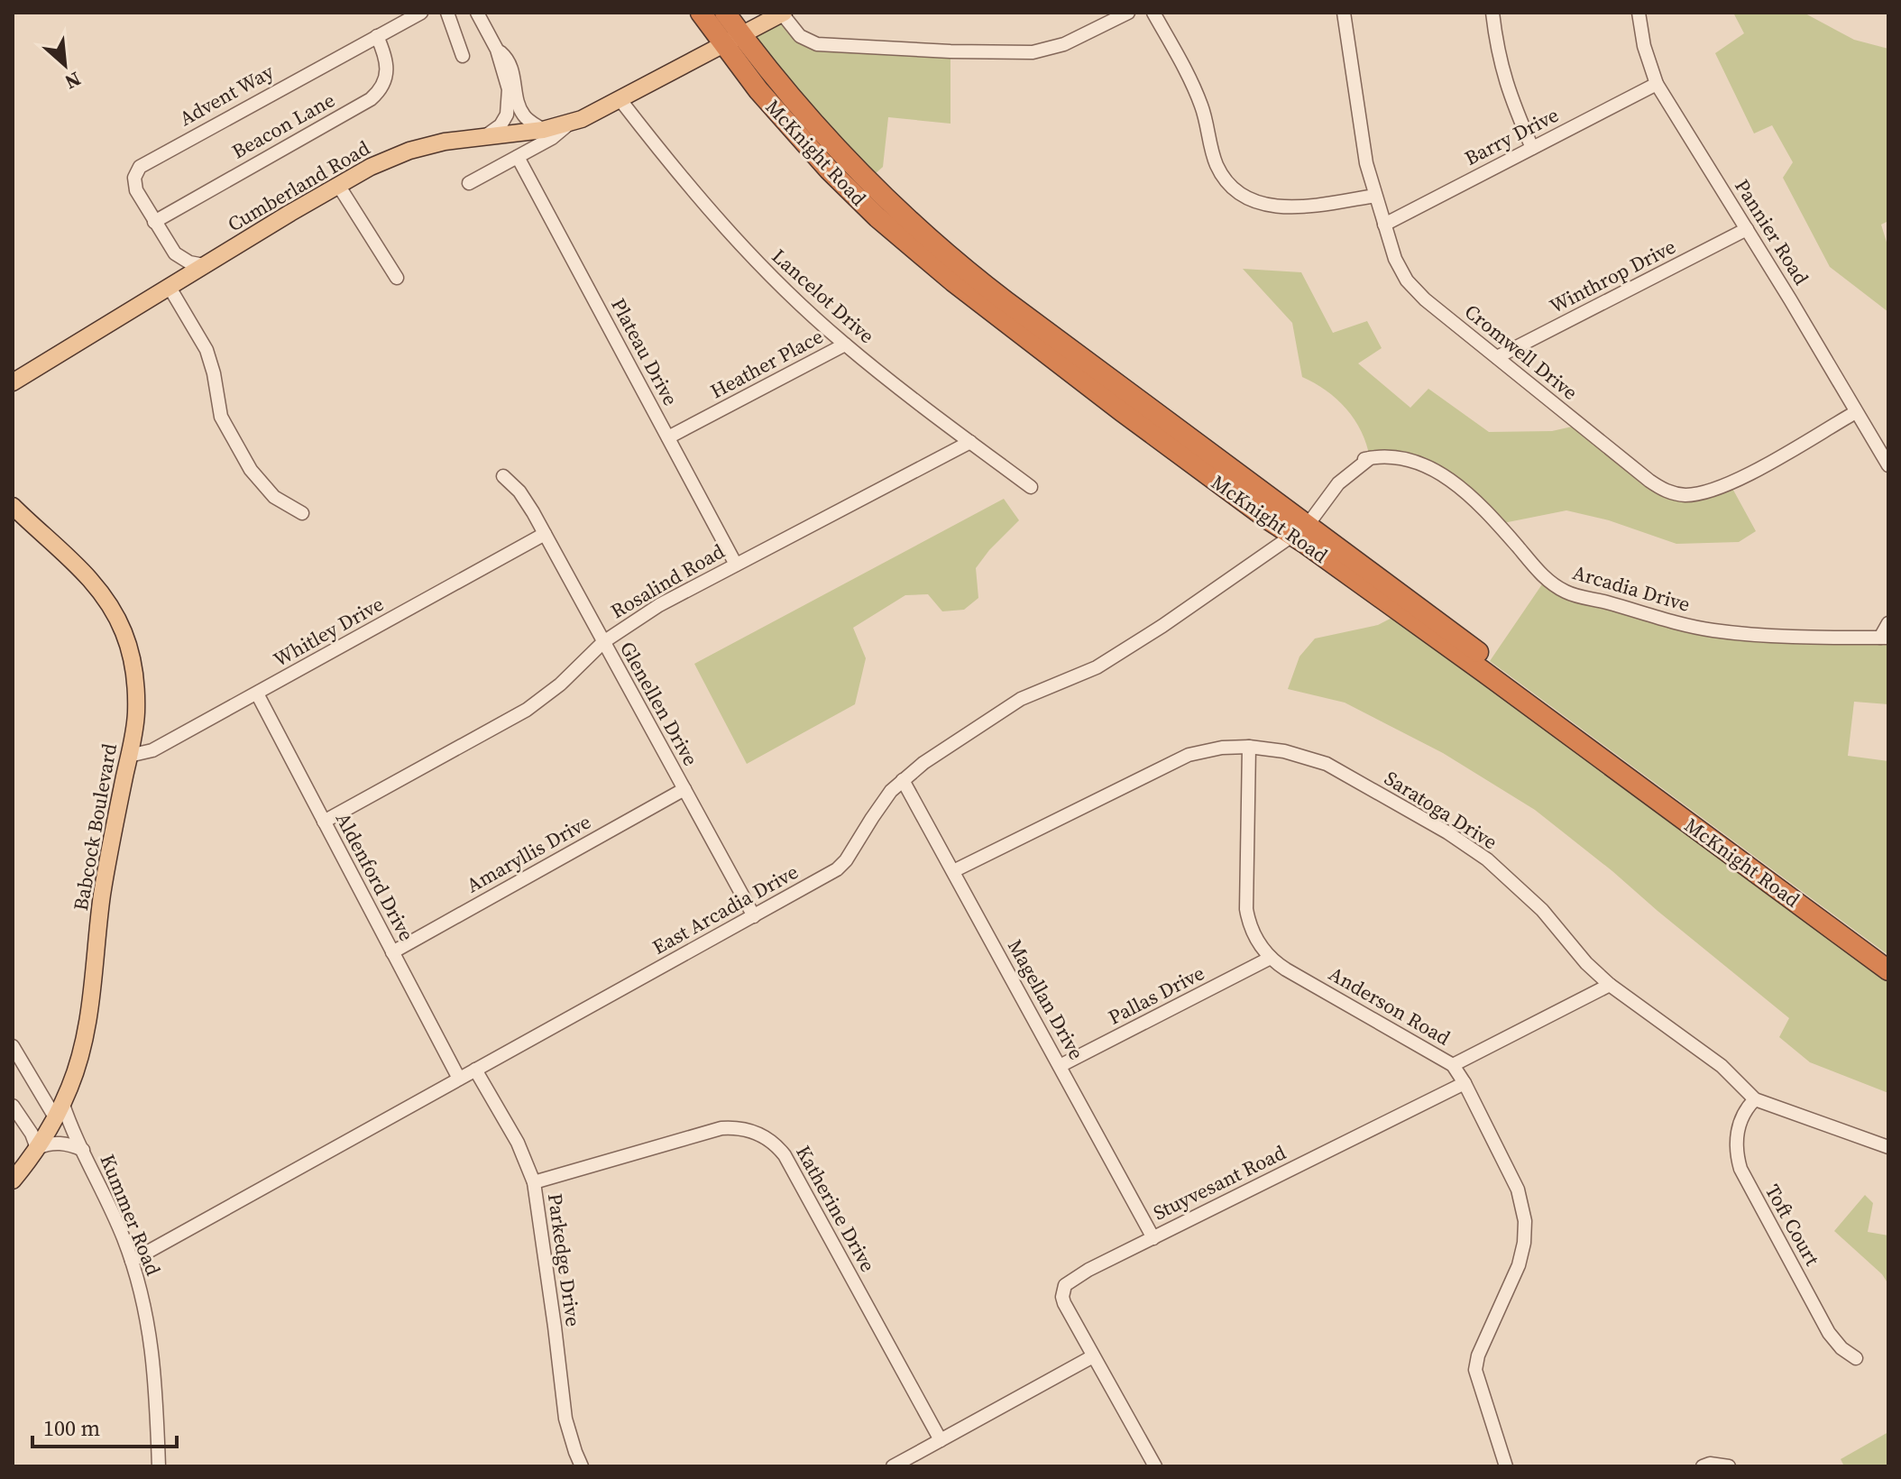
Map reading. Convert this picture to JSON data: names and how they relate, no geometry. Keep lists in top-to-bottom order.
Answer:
{
  "streets": {
    "highway": ["McKnight Road"],
    "main road": ["Cumberland Road", "Babcock Boulevard"],
    "street": [
      "Advent Way",
      "Beacon Lane",
      "Barry Drive",
      "Pannier Road",
      "Winthrop Drive",
      "Lancelot Drive",
      "Plateau Drive",
      "Cromwell Drive",
      "Heather Place",
      "Rosalind Road",
      "Arcadia Drive",
      "Whitley Drive",
      "Glenellen Drive",
      "Saratoga Drive",
      "Amaryllis Drive",
      "Aldenford Drive",
      "East Arcadia Drive",
      "Pallas Drive",
      "Magellan Drive",
      "Anderson Road",
      "Stuyvesant Road",
      "Katherine Drive",
      "Kummer Road",
      "Toft Court",
      "Parkedge Drive"
    ]
  },
  "crossings": [
    ["Advent Way", "Beacon Lane"],
    ["Barry Drive", "Pannier Road"],
    ["Barry Drive", "Cromwell Drive"],
    ["McKnight Road", "Cumberland Road"],
    ["McKnight Road", "Arcadia Drive"],
    ["McKnight Road", "East Arcadia Drive"],
    ["Cumberland Road", "Lancelot Drive"],
    ["Pannier Road", "Winthrop Drive"],
    ["Pannier Road", "Cromwell Drive"],
    ["Winthrop Drive", "Cromwell Drive"],
    ["Lancelot Drive", "Heather Place"],
    ["Lancelot Drive", "Rosalind Road"],
    ["Plateau Drive", "Heather Place"],
    ["Plateau Drive", "Rosalind Road"],
    ["Rosalind Road", "Glenellen Drive"],
    ["Rosalind Road", "Aldenford Drive"],
    ["Arcadia Drive", "East Arcadia Drive"],
    ["Whitley Drive", "Glenellen Drive"],
    ["Whitley Drive", "Babcock Boulevard"],
    ["Whitley Drive", "Aldenford Drive"],
    ["Glenellen Drive", "Amaryllis Drive"],
    ["Glenellen Drive", "East Arcadia Drive"],
    ["Saratoga Drive", "Magellan Drive"],
    ["Saratoga Drive", "Anderson Road"],
    ["Saratoga Drive", "Toft Court"],
    ["Babcock Boulevard", "Kummer Road"],
    ["Amaryllis Drive", "Aldenford Drive"],
    ["Aldenford Drive", "East Arcadia Drive"],
    ["East Arcadia Drive", "Magellan Drive"],
    ["East Arcadia Drive", "Kummer Road"],
    ["East Arcadia Drive", "Parkedge Drive"],
    ["Pallas Drive", "Magellan Drive"],
    ["Pallas Drive", "Anderson Road"],
    ["Magellan Drive", "Stuyvesant Road"],
    ["Anderson Road", "Stuyvesant Road"],
    ["Katherine Drive", "Parkedge Drive"]
  ],
  "scale_bar": "100 m",
  "north": "bottom right"
}
